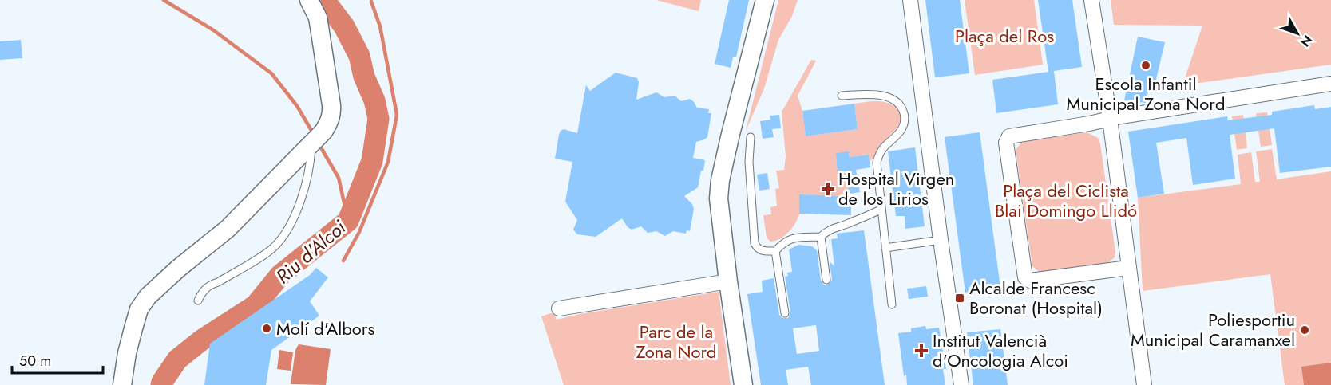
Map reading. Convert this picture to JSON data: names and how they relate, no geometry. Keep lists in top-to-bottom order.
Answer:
{
  "water": ["Riu d'Alcoi"],
  "parks": ["Plaça del Ros", "Plaça del Ciclista Blai Domingo Llidó", "Parc de la Zona Nord"],
  "places": {
    "other": ["Escola Infantil Municipal Zona Nord", "Molí d'Albors", "Poliesportiu Municipal Caramanxel"],
    "health": ["Hospital Virgen de los Lirios", "Institut Valencià d'Oncologia Alcoi"],
    "transit": ["Alcalde Francesc Boronat (Hospital)"]
  },
  "scale_bar": "50 m",
  "north": "bottom right"
}
